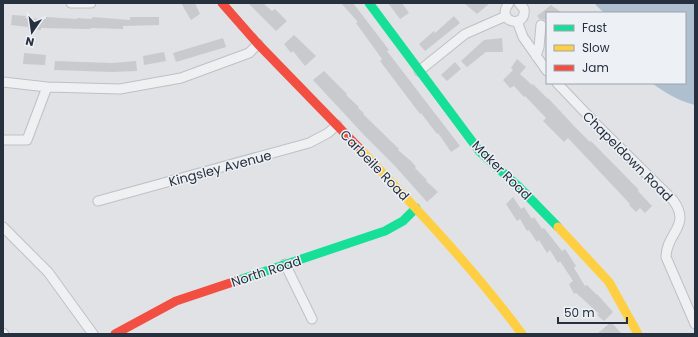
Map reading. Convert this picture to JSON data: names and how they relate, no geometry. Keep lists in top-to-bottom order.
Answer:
{
  "streets": {
    "street": [
      "Chapeldown Road",
      "Carbeile Road",
      "Kingsley Avenue",
      "Maker Road",
      "North Road"
    ]
  },
  "crossings": [
    ["Carbeile Road", "Kingsley Avenue"],
    ["Carbeile Road", "North Road"]
  ],
  "legend": ["Fast", "Slow", "Jam"],
  "scale_bar": "50 m",
  "north": "bottom"
}
